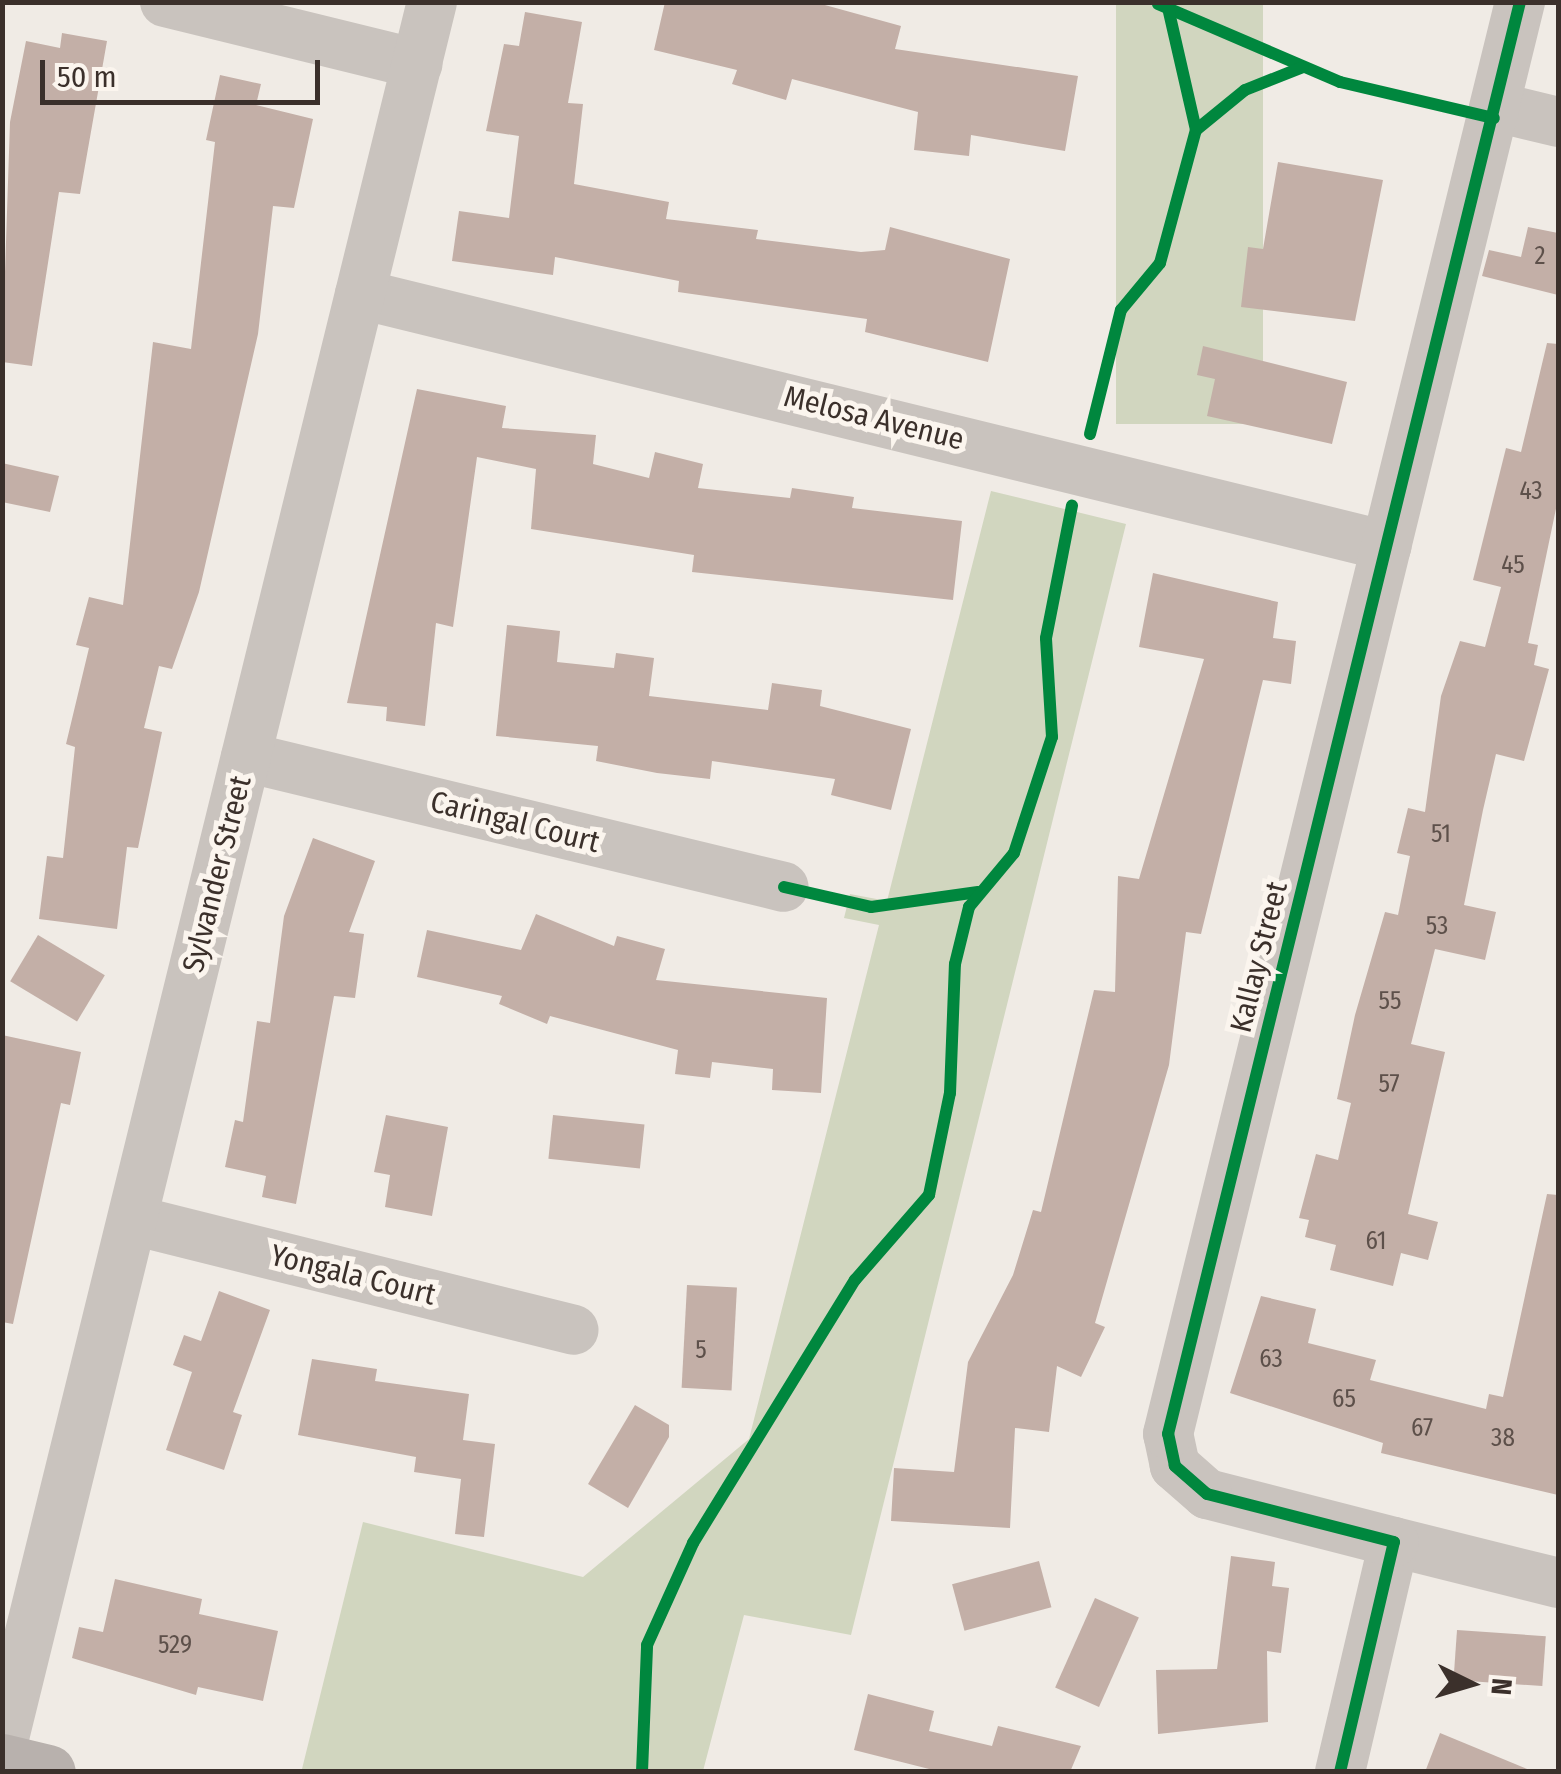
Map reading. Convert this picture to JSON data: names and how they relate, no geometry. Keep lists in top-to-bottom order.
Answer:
{
  "streets": {
    "street": [
      "Melosa Avenue",
      "Caringal Court",
      "Sylvander Street",
      "Kallay Street",
      "Yongala Court"
    ]
  },
  "crossings": [
    ["Melosa Avenue", "Sylvander Street"],
    ["Melosa Avenue", "Kallay Street"],
    ["Caringal Court", "Sylvander Street"],
    ["Sylvander Street", "Yongala Court"]
  ],
  "house_numbers": [
    "2",
    "43",
    "45",
    "51",
    "53",
    "55",
    "57",
    "61",
    "5",
    "63",
    "65",
    "67",
    "38",
    "529"
  ],
  "scale_bar": "50 m",
  "north": "right"
}
